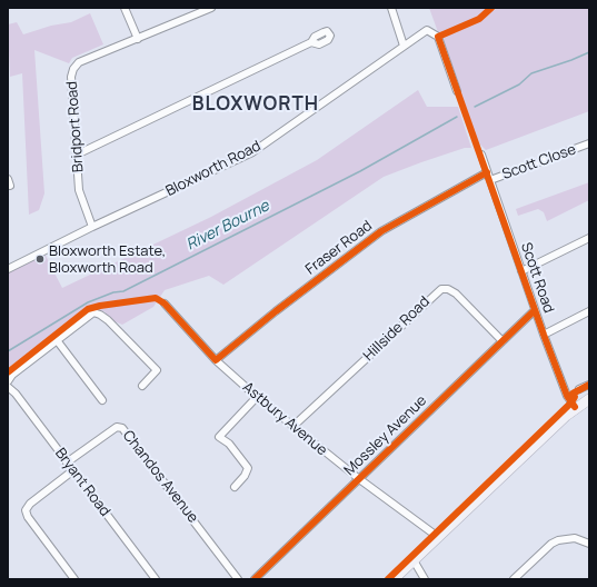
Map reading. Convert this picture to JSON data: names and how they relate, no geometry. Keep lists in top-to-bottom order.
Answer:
{
  "streets": {
    "street": [
      "Bridport Road",
      "Scott Close",
      "Bloxworth Road",
      "Fraser Road",
      "Scott Road",
      "Hillside Road",
      "Astbury Avenue",
      "Mossley Avenue",
      "Chandos Avenue",
      "Bryant Road"
    ]
  },
  "crossings": [
    ["Bridport Road", "Bloxworth Road"],
    ["Scott Close", "Scott Road"],
    ["Fraser Road", "Scott Road"],
    ["Fraser Road", "Astbury Avenue"],
    ["Scott Road", "Mossley Avenue"],
    ["Hillside Road", "Astbury Avenue"],
    ["Hillside Road", "Mossley Avenue"],
    ["Astbury Avenue", "Mossley Avenue"],
    ["Chandos Avenue", "Bryant Road"]
  ],
  "districts": ["BLOXWORTH"],
  "water": ["River Bourne"],
  "places": ["Bloxworth Estate, Bloxworth Road"]
}
